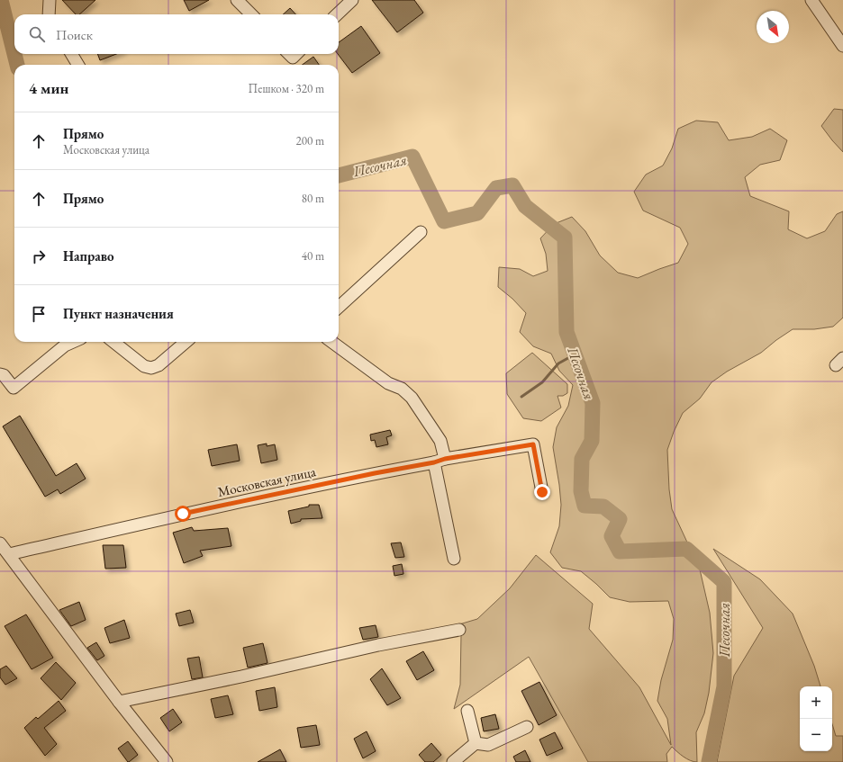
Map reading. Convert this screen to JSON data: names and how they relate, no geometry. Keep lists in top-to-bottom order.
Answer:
{
  "streets": {
    "street": ["Московская улица"]
  },
  "water": ["Песочная"],
  "north": "bottom right",
  "page": {
    "search": "Поиск",
    "heading": ["4 мин", "Пешком · 320 m"],
    "list": [
      ["Прямо", "Московская улица", "200 m"],
      ["Прямо", "80 m"],
      ["Направо", "40 m"],
      "Пункт назначения"
    ],
    "map_buttons": ["+", "−"]
  }
}
